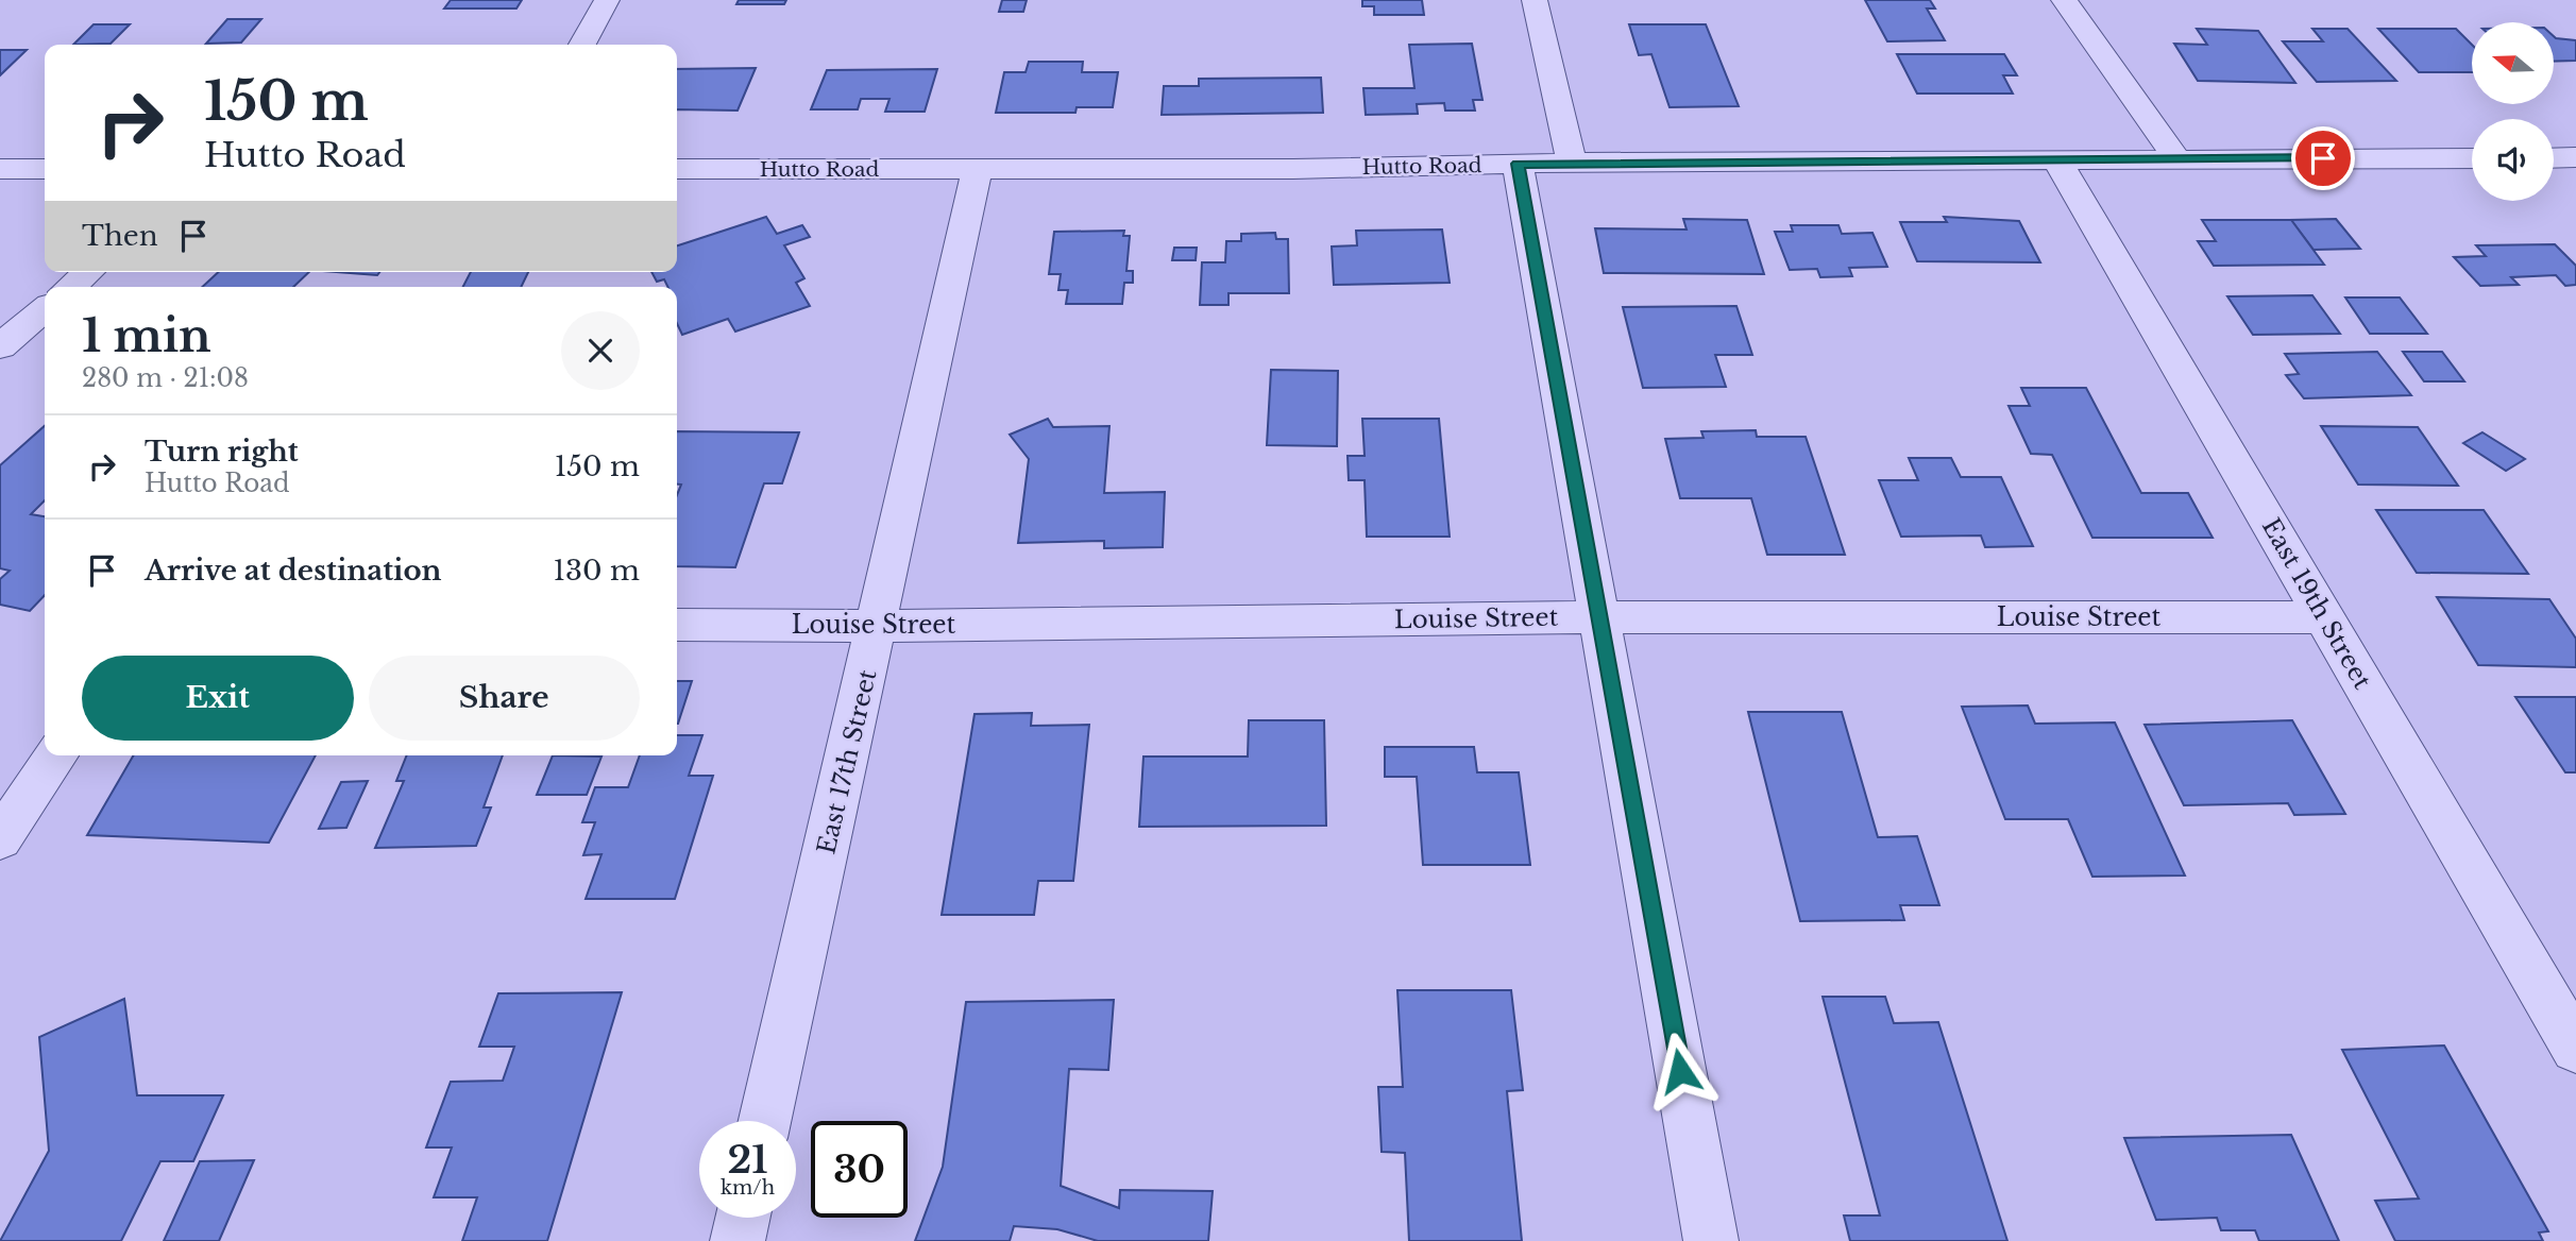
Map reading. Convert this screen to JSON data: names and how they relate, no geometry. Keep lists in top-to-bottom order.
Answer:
{
  "streets": {
    "street": [
      "Hutto Road",
      "East 19th Street",
      "Louise Street",
      "East 17th Street"
    ]
  },
  "crossings": [
    ["Hutto Road", "East 19th Street"],
    ["Hutto Road", "East 17th Street"],
    ["East 19th Street", "Louise Street"],
    ["Louise Street", "East 17th Street"]
  ],
  "north": "left",
  "page": {
    "turn": ["150 m", "Hutto Road"],
    "then": "Then",
    "heading": ["1 min", "280 m · 21:08"],
    "list": [
      {
        "name": "Turn right",
        "note": "Hutto Road",
        "value": "150 m"
      },
      {
        "name": "Arrive at destination",
        "value": "130 m"
      }
    ],
    "buttons": ["Exit", "Share"],
    "speed": "21 km/h",
    "limit": "30"
  }
}
